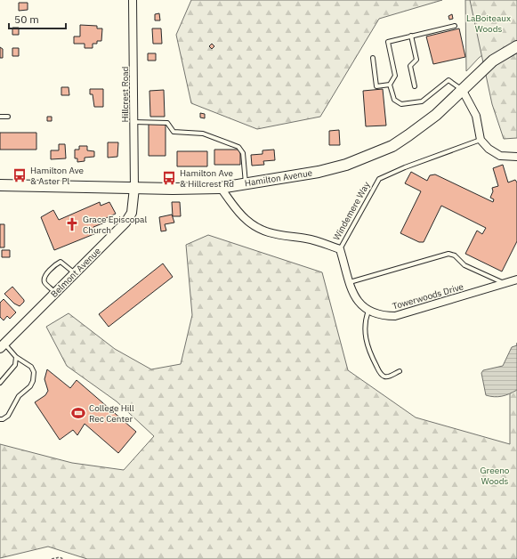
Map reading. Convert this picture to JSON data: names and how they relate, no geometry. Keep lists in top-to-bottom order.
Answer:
{
  "streets": {
    "main road": ["Hamilton Avenue"],
    "street": [
      "Hillcrest Road",
      "Windemere Way",
      "Belmont Avenue",
      "Towerwoods Drive"
    ]
  },
  "crossings": [
    ["Hillcrest Road", "Hamilton Avenue"],
    ["Hillcrest Road", "Belmont Avenue"],
    ["Hamilton Avenue", "Windemere Way"],
    ["Hamilton Avenue", "Belmont Avenue"],
    ["Windemere Way", "Towerwoods Drive"]
  ],
  "parks": ["LaBoiteaux Woods", "Greeno Woods"],
  "places": {
    "bus stop": ["Hamilton Ave & Aster Pl", "Hamilton Ave & Hillcrest Rd"],
    "church": ["Grace Episcopal Church"],
    "sports": ["College Hill Rec Center"]
  },
  "scale_bar": "50 m"
}
